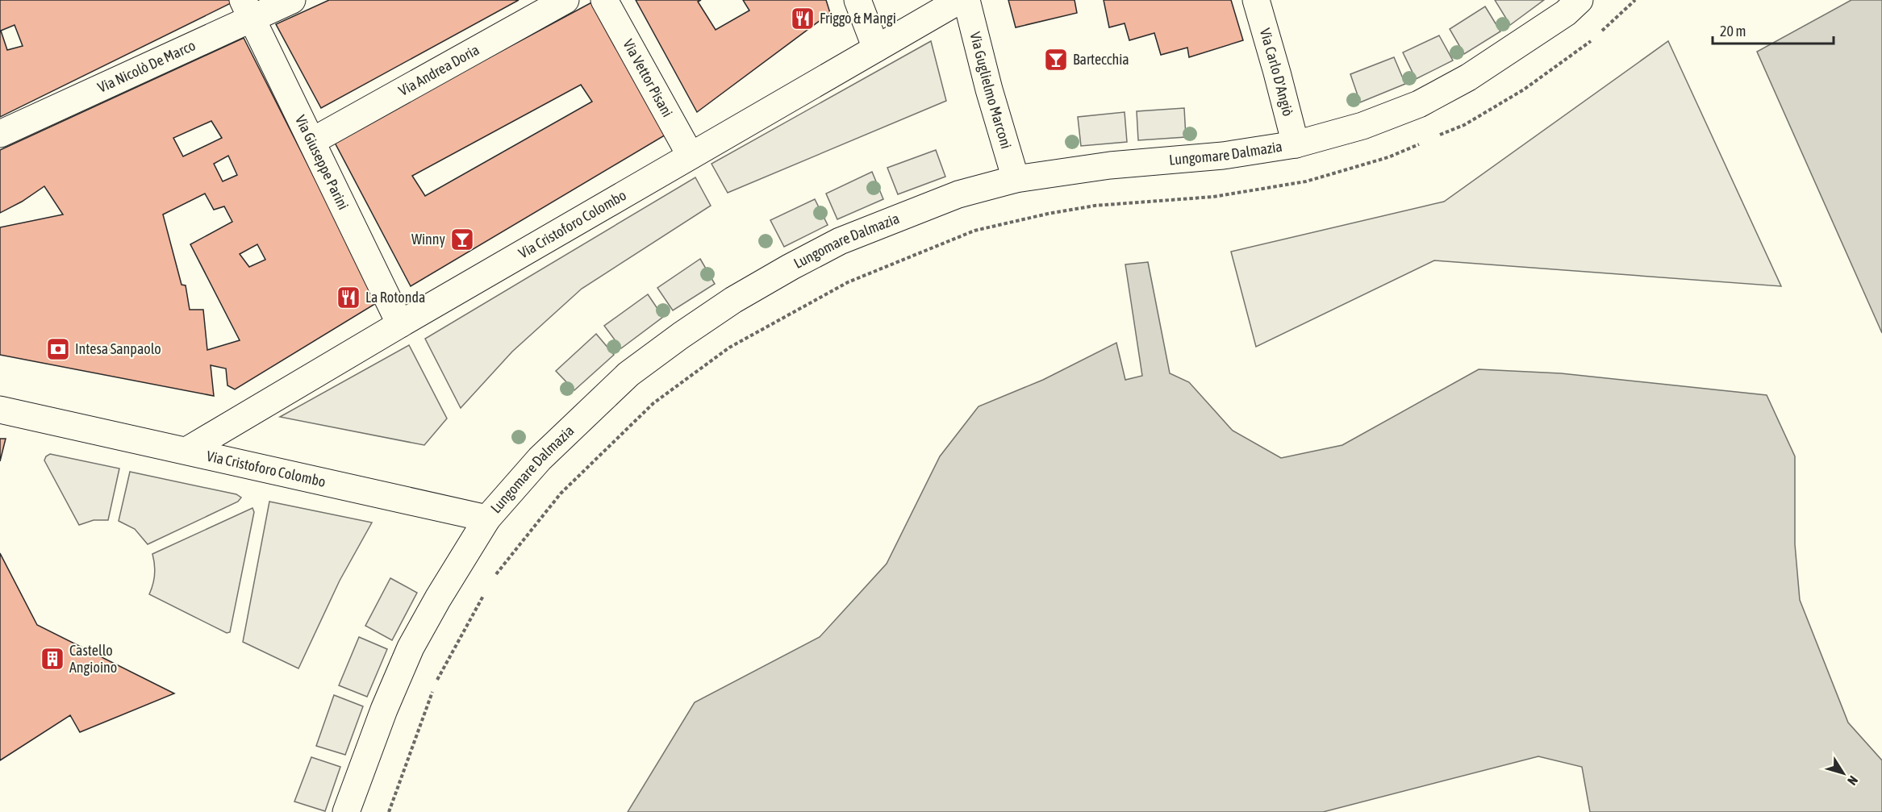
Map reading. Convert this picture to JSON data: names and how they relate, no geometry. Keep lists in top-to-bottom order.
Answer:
{
  "streets": {
    "street": [
      "Via Nicolò De Marco",
      "Via Andrea Doria",
      "Via Carlo D'Angiò",
      "Via Vettor Pisani",
      "Via Guglielmo Marconi",
      "Lungomare Dalmazia",
      "Via Giuseppe Parini",
      "Via Cristoforo Colombo"
    ]
  },
  "crossings": [
    ["Via Nicolò De Marco", "Via Giuseppe Parini"],
    ["Via Andrea Doria", "Via Giuseppe Parini"],
    ["Via Carlo D'Angiò", "Lungomare Dalmazia"],
    ["Via Vettor Pisani", "Via Cristoforo Colombo"],
    ["Via Guglielmo Marconi", "Lungomare Dalmazia"],
    ["Lungomare Dalmazia", "Via Cristoforo Colombo"],
    ["Via Giuseppe Parini", "Via Cristoforo Colombo"]
  ],
  "places": {
    "restaurant": ["Friggo & Mangi", "La Rotonda"],
    "bar": ["Bartecchia", "Winny"],
    "bank": ["Intesa Sanpaolo"],
    "building": ["Castello Angioino"]
  },
  "scale_bar": "20 m",
  "north": "bottom right"
}
